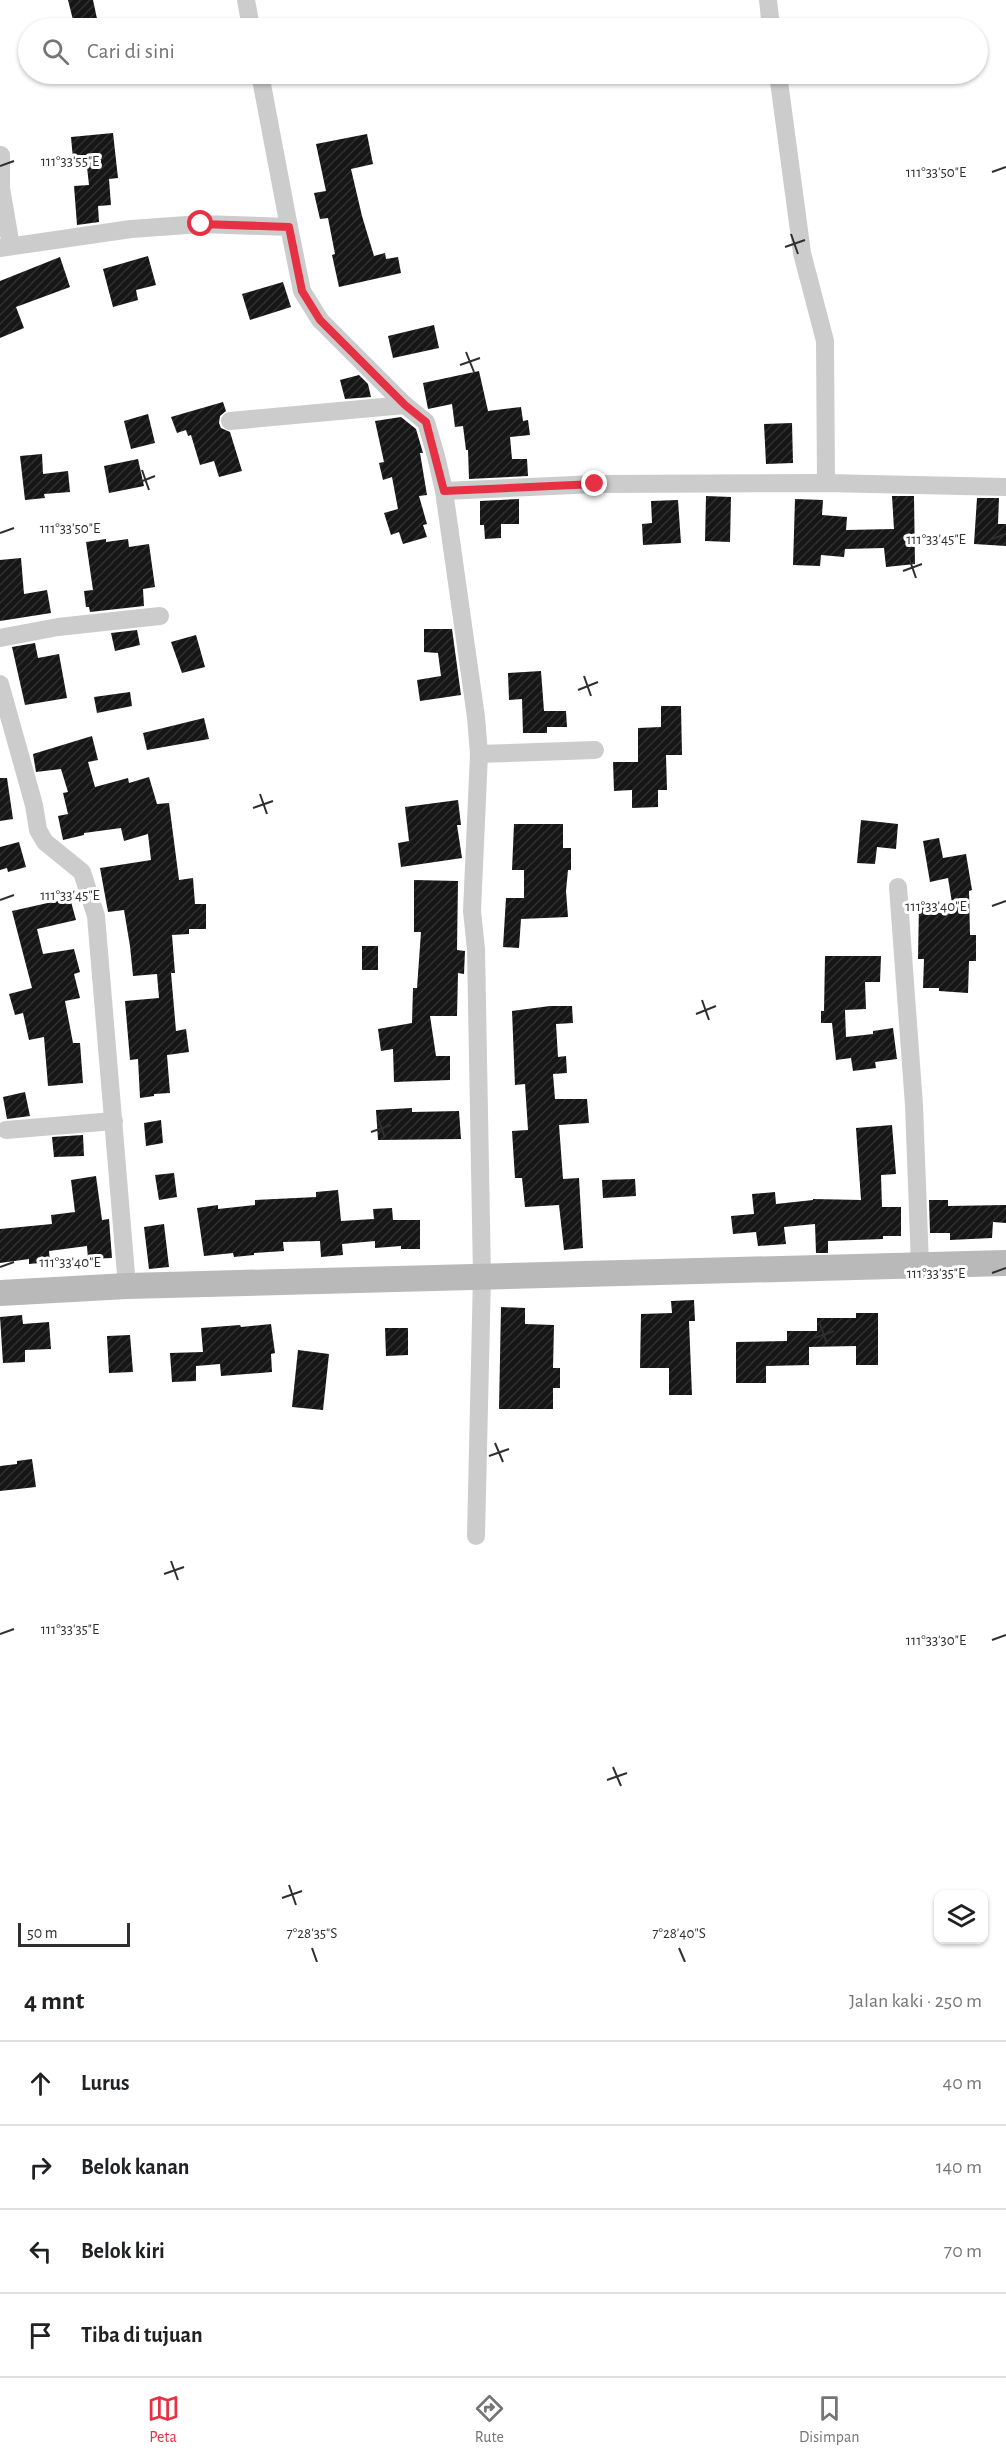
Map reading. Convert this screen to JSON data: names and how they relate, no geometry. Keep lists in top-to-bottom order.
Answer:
{
  "scale_bar": "50 m",
  "page": {
    "search": "Cari di sini",
    "scale": "50 m",
    "heading": ["4 mnt", "Jalan kaki · 250 m"],
    "list": [
      ["Lurus", "40 m"],
      ["Belok kanan", "140 m"],
      ["Belok kiri", "70 m"],
      "Tiba di tujuan"
    ],
    "nav": ["Peta", "Rute", "Disimpan"]
  },
  "coordinates": [
    "111°33'55\"E",
    "111°33'50\"E",
    "111°33'45\"E",
    "111°33'40\"E",
    "111°33'35\"E",
    "111°33'30\"E",
    "7°28'35\"S",
    "7°28'40\"S"
  ]
}
